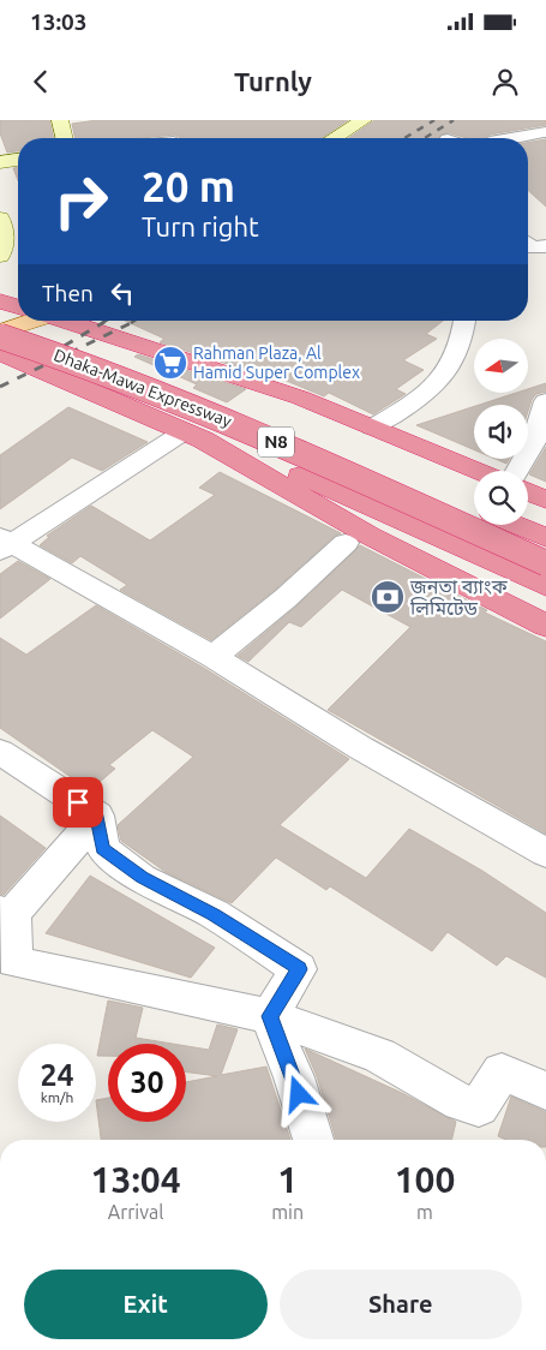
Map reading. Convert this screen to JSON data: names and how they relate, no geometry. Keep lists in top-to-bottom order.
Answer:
{
  "streets": {
    "highway": ["Dhaka-Mawa Expressway", "N8"]
  },
  "places": {
    "supermarket": ["Rahman Plaza, Al Hamid Super Complex"],
    "bank": ["জনতা ব্যাংক লিমিটেড"]
  },
  "north": "left",
  "page": {
    "status": "13:03",
    "header": "Turnly",
    "turn": ["20 m", "Turn right"],
    "then": "Then",
    "speed": "24 km/h",
    "limit": "30",
    "eta": [
      "13:04",
      "Arrival",
      "1",
      "min",
      "100",
      "m"
    ],
    "buttons": ["Exit", "Share"]
  }
}
